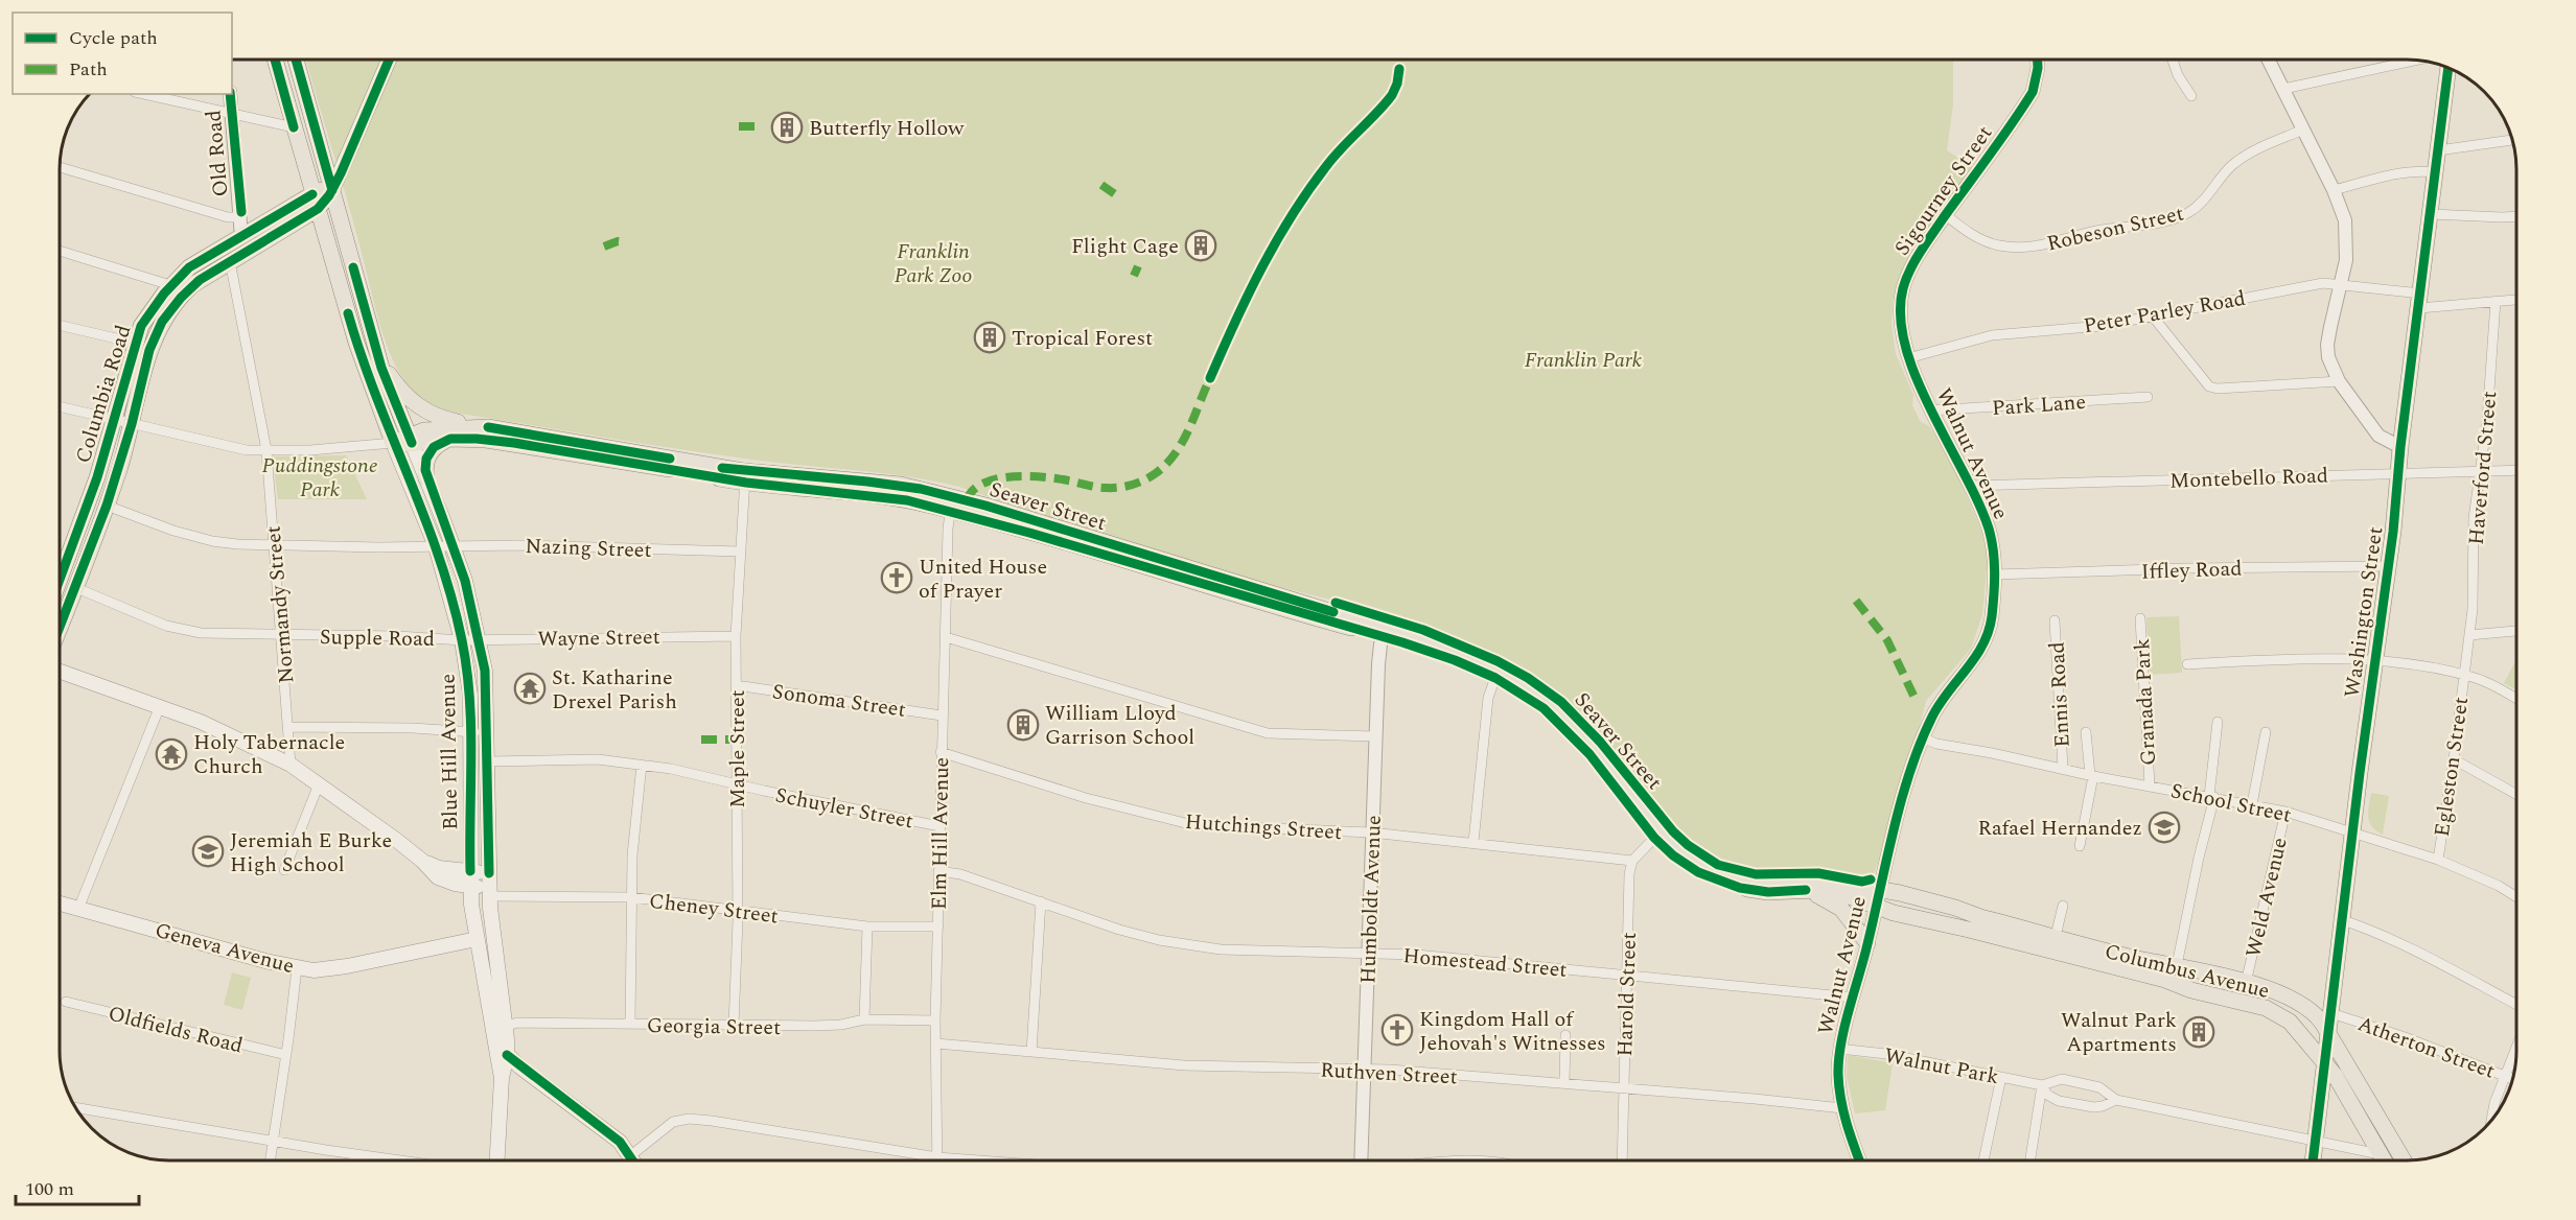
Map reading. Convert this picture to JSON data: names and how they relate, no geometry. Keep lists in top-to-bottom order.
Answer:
{
  "streets": {
    "main road": [
      "Columbia Road",
      "Seaver Street",
      "Washington Street",
      "Blue Hill Avenue",
      "Geneva Avenue",
      "Columbus Avenue"
    ],
    "street": [
      "Old Road",
      "Sigourney Street",
      "Robeson Street",
      "Peter Parley Road",
      "Park Lane",
      "Walnut Avenue",
      "Haverford Street",
      "Montebello Road",
      "Nazing Street",
      "Iffley Road",
      "Normandy Street",
      "Supple Road",
      "Wayne Street",
      "Ennis Road",
      "Sonoma Street",
      "Granada Park",
      "Maple Street",
      "Egleston Street",
      "School Street",
      "Schuyler Street",
      "Hutchings Street",
      "Elm Hill Avenue",
      "Weld Avenue",
      "Humboldt Avenue",
      "Cheney Street",
      "Homestead Street",
      "Harold Street",
      "Georgia Street",
      "Oldfields Road",
      "Atherton Street",
      "Walnut Park",
      "Ruthven Street"
    ]
  },
  "crossings": [
    ["Old Road", "Columbia Road"],
    ["Sigourney Street", "Robeson Street"],
    ["Sigourney Street", "Peter Parley Road"],
    ["Sigourney Street", "Walnut Avenue"],
    ["Peter Parley Road", "Walnut Avenue"],
    ["Peter Parley Road", "Haverford Street"],
    ["Peter Parley Road", "Washington Street"],
    ["Columbia Road", "Seaver Street"],
    ["Columbia Road", "Nazing Street"],
    ["Columbia Road", "Normandy Street"],
    ["Columbia Road", "Supple Road"],
    ["Columbia Road", "Blue Hill Avenue"],
    ["Park Lane", "Walnut Avenue"],
    ["Walnut Avenue", "Montebello Road"],
    ["Walnut Avenue", "Seaver Street"],
    ["Walnut Avenue", "Iffley Road"],
    ["Walnut Avenue", "School Street"],
    ["Walnut Avenue", "Homestead Street"],
    ["Walnut Avenue", "Columbus Avenue"],
    ["Walnut Avenue", "Walnut Park"],
    ["Walnut Avenue", "Ruthven Street"],
    ["Haverford Street", "Montebello Road"],
    ["Haverford Street", "Egleston Street"],
    ["Montebello Road", "Washington Street"],
    ["Seaver Street", "Normandy Street"],
    ["Seaver Street", "Maple Street"],
    ["Seaver Street", "Blue Hill Avenue"],
    ["Seaver Street", "Elm Hill Avenue"],
    ["Seaver Street", "Humboldt Avenue"],
    ["Seaver Street", "Columbus Avenue"],
    ["Nazing Street", "Normandy Street"],
    ["Nazing Street", "Maple Street"],
    ["Nazing Street", "Blue Hill Avenue"],
    ["Iffley Road", "Washington Street"],
    ["Normandy Street", "Supple Road"],
    ["Washington Street", "School Street"],
    ["Washington Street", "Columbus Avenue"],
    ["Washington Street", "Atherton Street"],
    ["Washington Street", "Walnut Park"],
    ["Supple Road", "Wayne Street"],
    ["Supple Road", "Blue Hill Avenue"],
    ["Wayne Street", "Maple Street"],
    ["Wayne Street", "Blue Hill Avenue"],
    ["Ennis Road", "School Street"],
    ["Sonoma Street", "Maple Street"],
    ["Sonoma Street", "Elm Hill Avenue"],
    ["Granada Park", "School Street"],
    ["Maple Street", "Schuyler Street"],
    ["Maple Street", "Cheney Street"],
    ["Maple Street", "Georgia Street"],
    ["Blue Hill Avenue", "Schuyler Street"],
    ["Blue Hill Avenue", "Cheney Street"],
    ["Blue Hill Avenue", "Geneva Avenue"],
    ["Blue Hill Avenue", "Georgia Street"],
    ["Egleston Street", "School Street"],
    ["School Street", "Weld Avenue"],
    ["Schuyler Street", "Elm Hill Avenue"],
    ["Hutchings Street", "Elm Hill Avenue"],
    ["Hutchings Street", "Humboldt Avenue"],
    ["Hutchings Street", "Harold Street"],
    ["Elm Hill Avenue", "Cheney Street"],
    ["Elm Hill Avenue", "Homestead Street"],
    ["Elm Hill Avenue", "Georgia Street"],
    ["Elm Hill Avenue", "Ruthven Street"],
    ["Weld Avenue", "Columbus Avenue"],
    ["Humboldt Avenue", "Homestead Street"],
    ["Humboldt Avenue", "Ruthven Street"],
    ["Homestead Street", "Harold Street"],
    ["Columbus Avenue", "Walnut Park"],
    ["Harold Street", "Ruthven Street"]
  ],
  "parks": ["Franklin Park Zoo", "Franklin Park", "Puddingstone Park"],
  "places": {
    "building": [
      "Butterfly Hollow",
      "Flight Cage",
      "Tropical Forest",
      "William Lloyd Garrison School",
      "Walnut Park Apartments"
    ],
    "church": ["United House of Prayer", "Kingdom Hall of Jehovah's Witnesses"],
    "temple": ["St. Katharine Drexel Parish", "Holy Tabernacle Church"],
    "school or university": ["Rafael Hernandez", "Jeremiah E Burke High School"]
  },
  "legend": ["Cycle path", "Path"],
  "scale_bar": "100 m"
}
